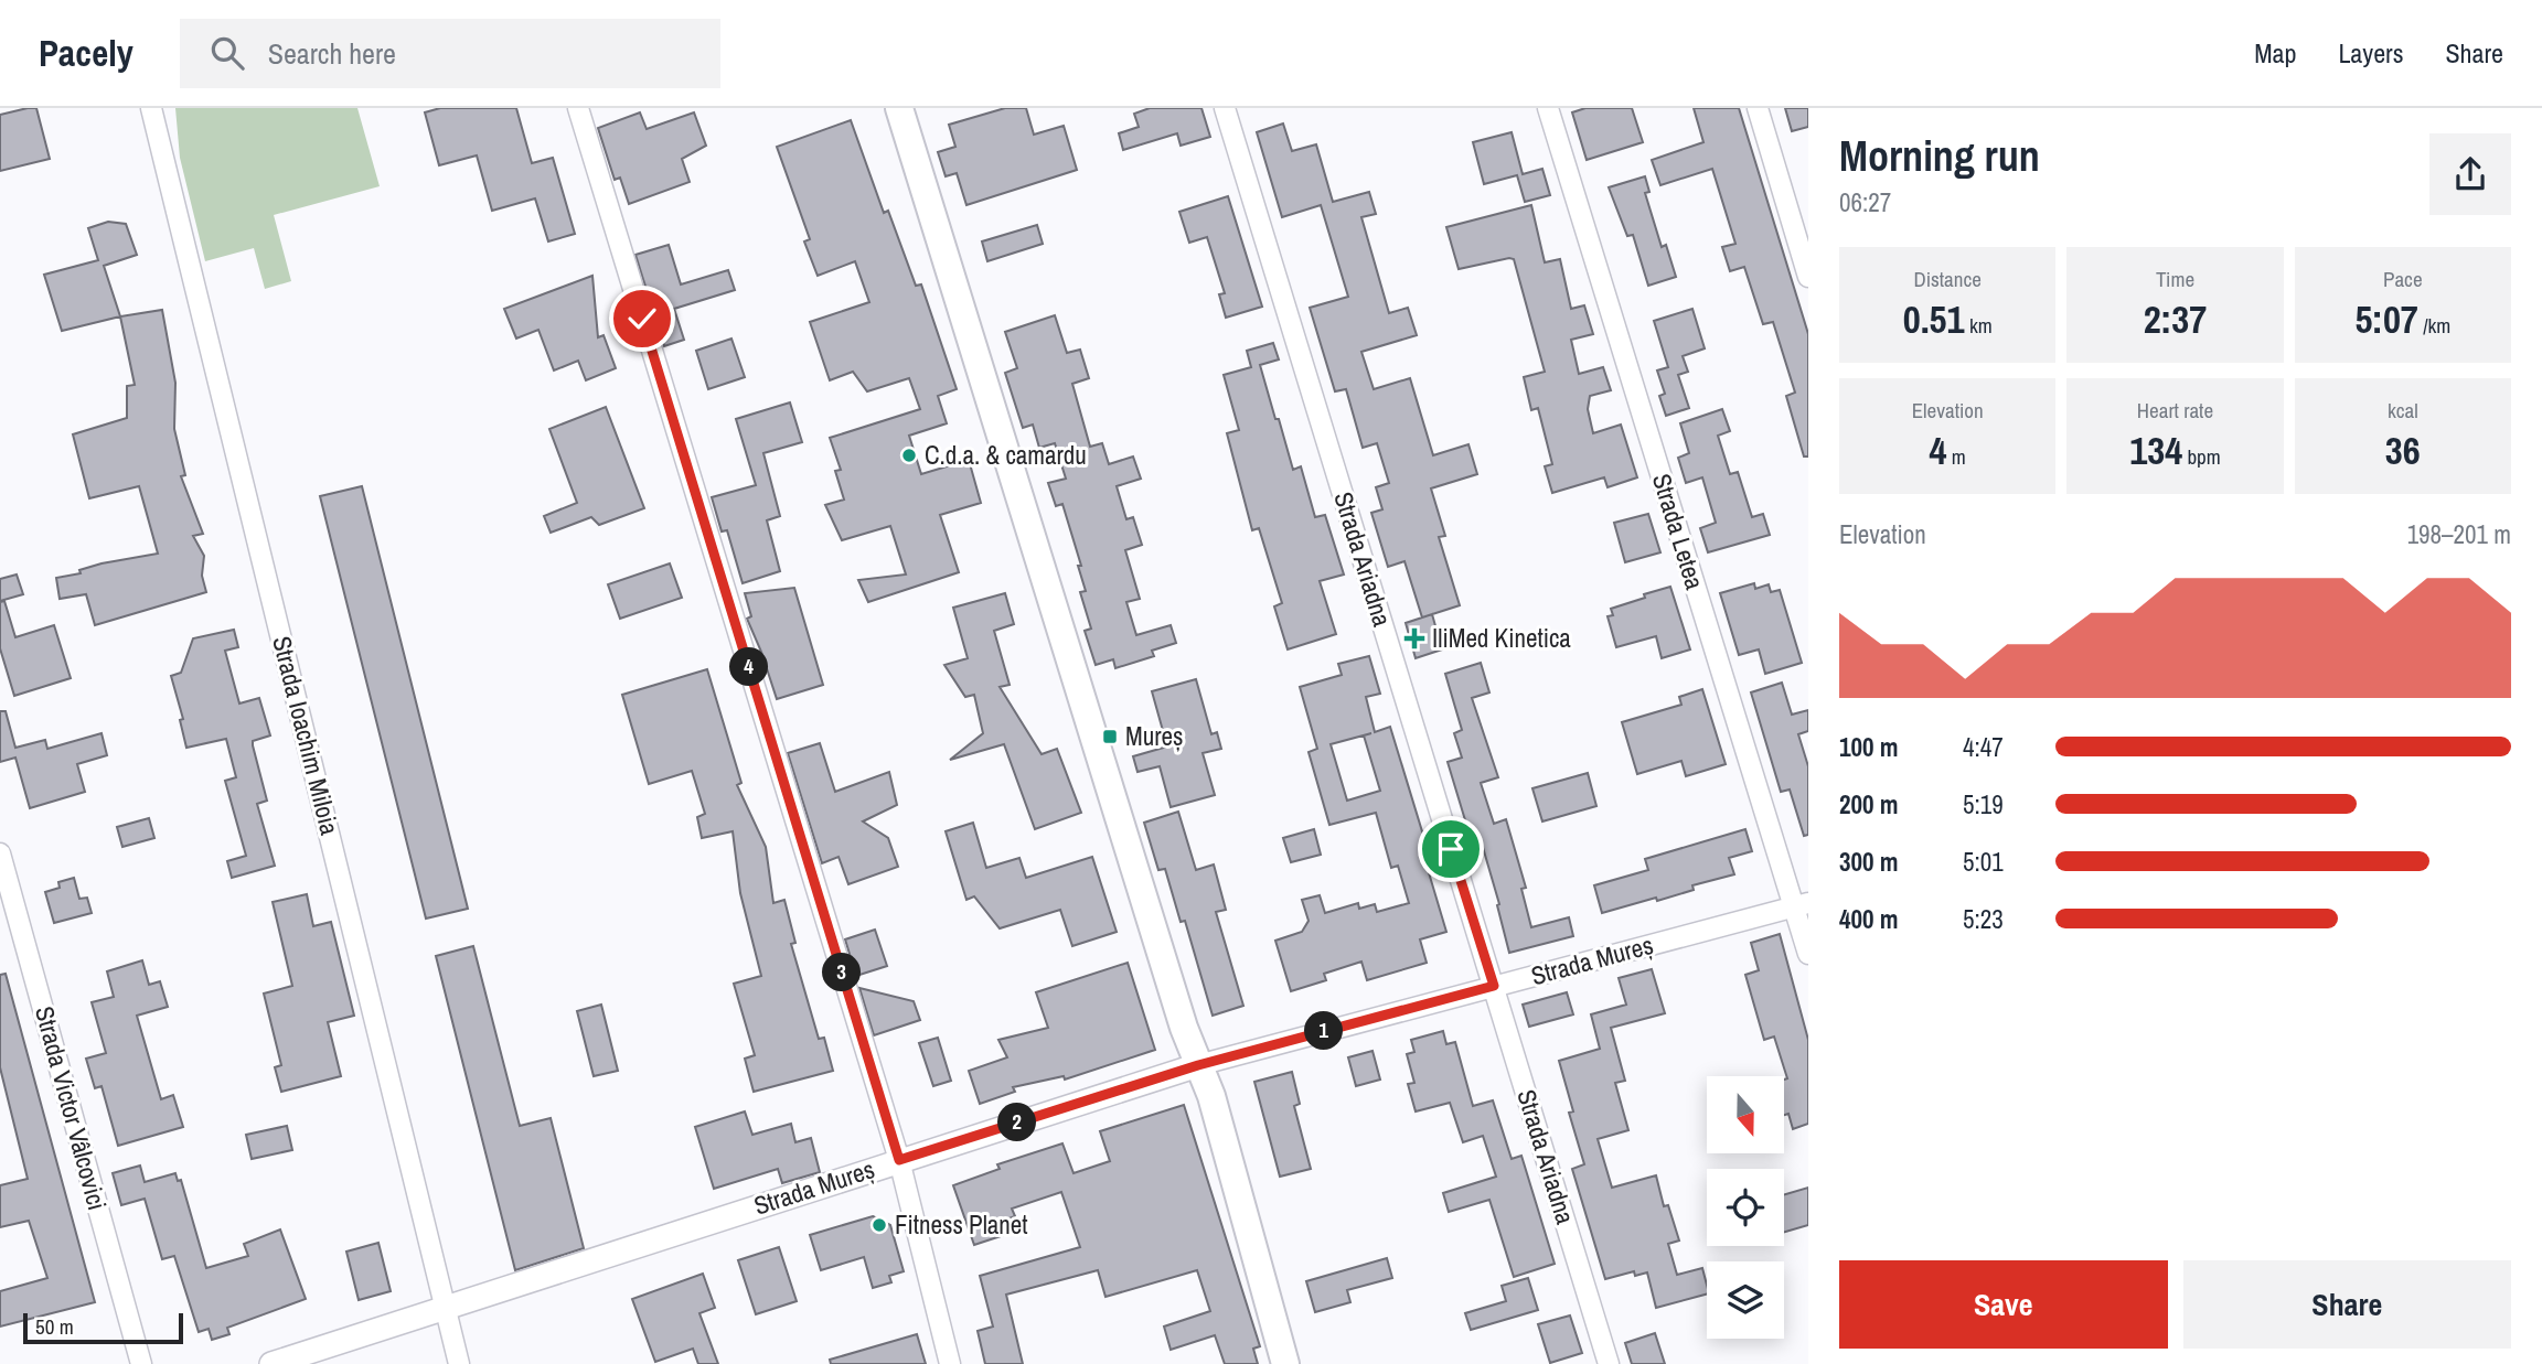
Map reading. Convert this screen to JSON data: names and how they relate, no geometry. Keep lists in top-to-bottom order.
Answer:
{
  "streets": {
    "street": [
      "Strada Letea",
      "Strada Ariadna",
      "Strada Ioachim Miloia",
      "Strada Mureș",
      "Strada Victor Vâlcovici"
    ]
  },
  "crossings": [
    ["Strada Letea", "Strada Mureș"],
    ["Strada Ariadna", "Strada Mureș"],
    ["Strada Ioachim Miloia", "Strada Mureș"]
  ],
  "places": {
    "other": ["C.d.a. & camardu", "Fitness Planet"],
    "health": ["IliMed Kinetica"],
    "transit": ["Mureș"]
  },
  "scale_bar": "50 m",
  "north": "bottom",
  "page": {
    "header": "Pacely",
    "search": "Search here",
    "nav": ["Map", "Layers", "Share"],
    "heading": ["Morning run", "06:27"],
    "stats": [
      ["Distance", "0.51 km"],
      ["Time", "2:37"],
      ["Pace", "5:07 /km"],
      ["Elevation", "4 m"],
      ["Heart rate", "134 bpm"],
      ["kcal", "36"]
    ],
    "chart": ["Elevation", "198–201 m"],
    "pins": [
      "4",
      "3",
      "1",
      "2"
    ],
    "list": [
      {
        "name": "100 m",
        "note": "4:47"
      },
      {
        "name": "200 m",
        "note": "5:19"
      },
      {
        "name": "300 m",
        "note": "5:01"
      },
      {
        "name": "400 m",
        "note": "5:23"
      }
    ],
    "buttons": ["Save", "Share"],
    "scale": "50 m"
  }
}
